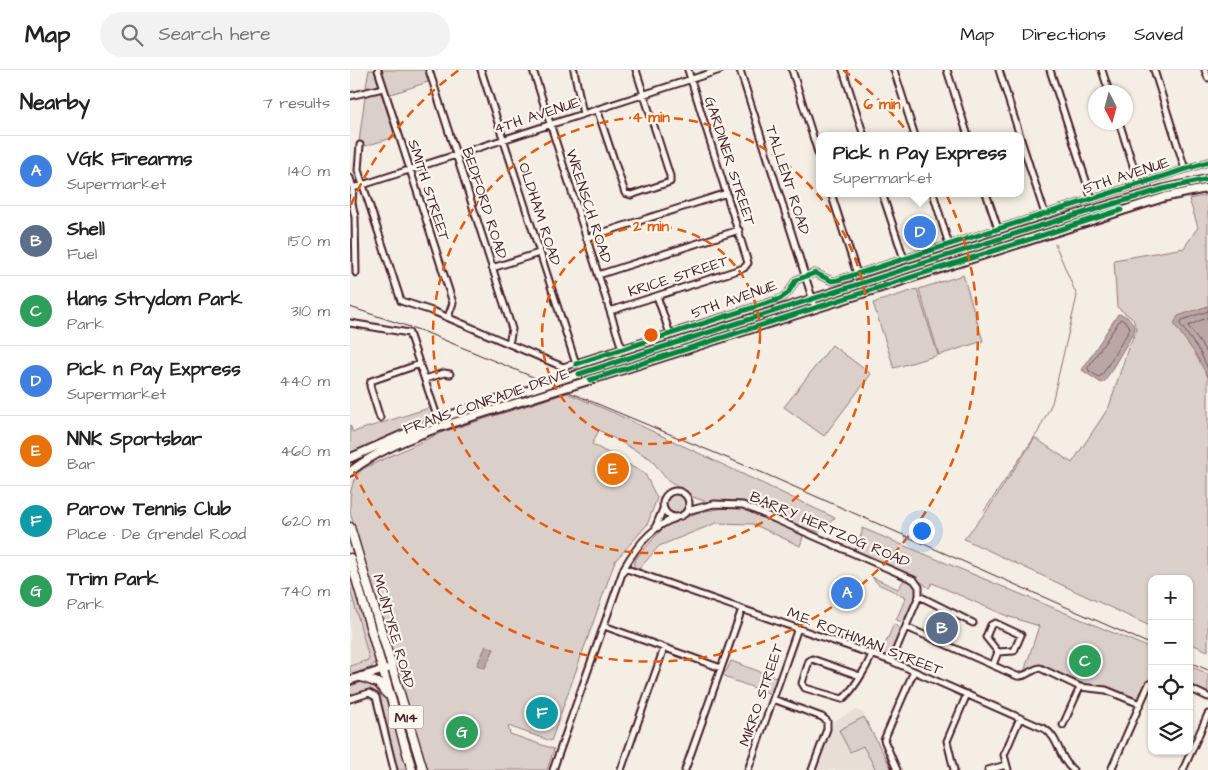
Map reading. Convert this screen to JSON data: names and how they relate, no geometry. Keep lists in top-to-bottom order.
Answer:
{
  "streets": {
    "main road": ["FRANS CONRADIE DRIVE", "MCINTYRE ROAD", "M14"],
    "street": [
      "4TH AVENUE",
      "GARDINER STREET",
      "5TH AVENUE",
      "TALLENT ROAD",
      "SMITH STREET",
      "BEDFORD ROAD",
      "WRENSCH ROAD",
      "OLDHAM ROAD",
      "KRICE STREET",
      "BARRY HERTZOG ROAD",
      "M.E. ROTHMAN STREET",
      "MIKRO STREET"
    ]
  },
  "crossings": [
    ["4TH AVENUE", "GARDINER STREET"],
    ["4TH AVENUE", "5TH AVENUE"],
    ["4TH AVENUE", "SMITH STREET"],
    ["4TH AVENUE", "BEDFORD ROAD"],
    ["4TH AVENUE", "WRENSCH ROAD"],
    ["4TH AVENUE", "OLDHAM ROAD"],
    ["GARDINER STREET", "KRICE STREET"],
    ["5TH AVENUE", "TALLENT ROAD"],
    ["5TH AVENUE", "SMITH STREET"],
    ["5TH AVENUE", "BEDFORD ROAD"],
    ["5TH AVENUE", "WRENSCH ROAD"],
    ["5TH AVENUE", "OLDHAM ROAD"],
    ["TALLENT ROAD", "FRANS CONRADIE DRIVE"],
    ["WRENSCH ROAD", "KRICE STREET"],
    ["M.E. ROTHMAN STREET", "MIKRO STREET"]
  ],
  "north": "bottom",
  "page": {
    "header": "Map",
    "search": "Search here",
    "nav": ["Map", "Directions", "Saved"],
    "heading": ["Nearby", "7 results"],
    "popup": ["Pick n Pay Express", "Supermarket"],
    "list": [
      {
        "mark": "A",
        "name": "VGK Firearms",
        "note": "Supermarket",
        "value": "140 m"
      },
      {
        "mark": "B",
        "name": "Shell",
        "note": "Fuel",
        "value": "150 m"
      },
      {
        "mark": "C",
        "name": "Hans Strydom Park",
        "note": "Park",
        "value": "310 m"
      },
      {
        "mark": "D",
        "name": "Pick n Pay Express",
        "note": "Supermarket",
        "value": "440 m"
      },
      {
        "mark": "E",
        "name": "NNK Sportsbar",
        "note": "Bar",
        "value": "460 m"
      },
      {
        "mark": "F",
        "name": "Parow Tennis Club",
        "note": "Place · De Grendel Road",
        "value": "620 m"
      },
      {
        "mark": "G",
        "name": "Trim Park",
        "note": "Park",
        "value": "740 m"
      }
    ],
    "pins": [
      "D",
      "E",
      "A",
      "B",
      "C",
      "F",
      "G"
    ],
    "map_buttons": ["+", "−"]
  },
  "rings": ["6 min", "4 min", "2 min"]
}
